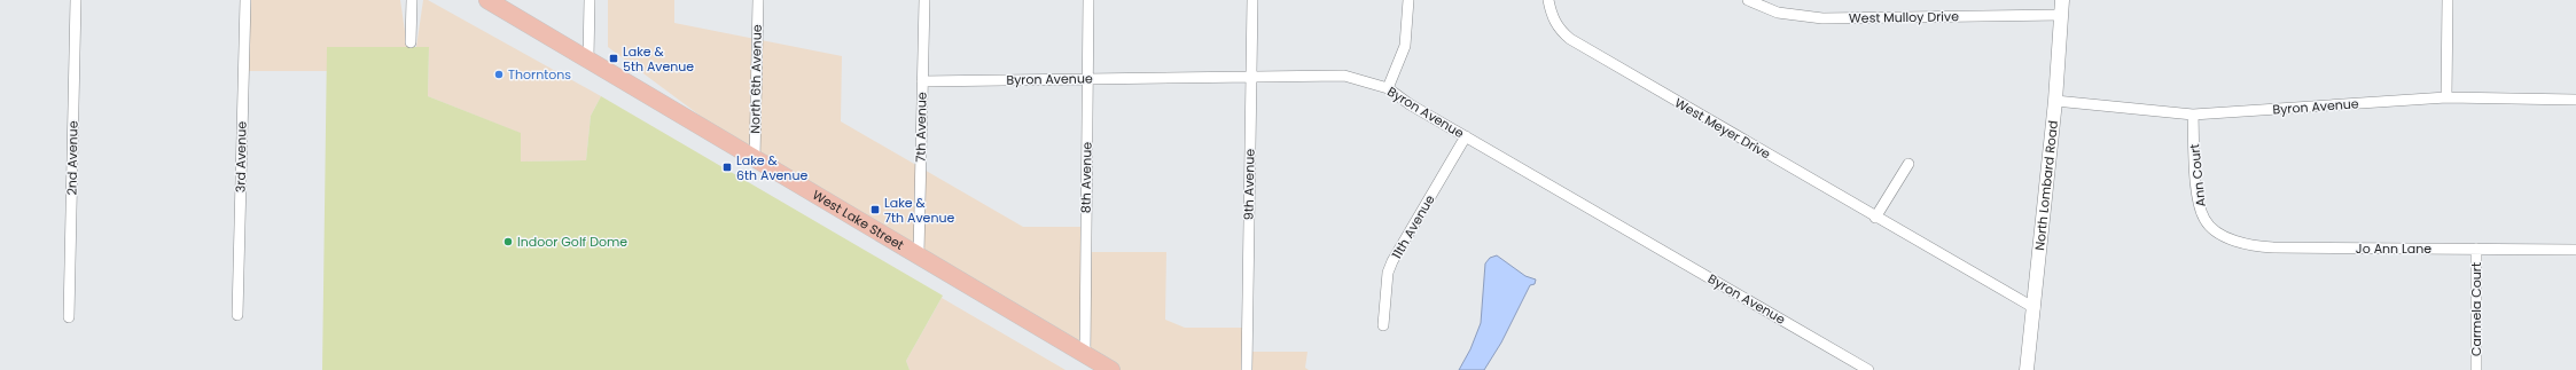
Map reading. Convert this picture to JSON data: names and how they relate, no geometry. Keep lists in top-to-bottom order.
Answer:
{
  "streets": {
    "main road": ["West Lake Street"],
    "street": [
      "West Mulloy Drive",
      "North 6th Avenue",
      "Byron Avenue",
      "7th Avenue",
      "West Meyer Drive",
      "3rd Avenue",
      "2nd Avenue",
      "Ann Court",
      "8th Avenue",
      "9th Avenue",
      "North Lombard Road",
      "11th Avenue",
      "Jo Ann Lane",
      "Carmela Court"
    ]
  },
  "crossings": [
    ["West Mulloy Drive", "North Lombard Road"],
    ["North 6th Avenue", "West Lake Street"],
    ["Byron Avenue", "7th Avenue"],
    ["Byron Avenue", "Ann Court"],
    ["Byron Avenue", "8th Avenue"],
    ["Byron Avenue", "9th Avenue"],
    ["Byron Avenue", "North Lombard Road"],
    ["Byron Avenue", "11th Avenue"],
    ["7th Avenue", "West Lake Street"],
    ["West Meyer Drive", "North Lombard Road"],
    ["Ann Court", "Jo Ann Lane"],
    ["8th Avenue", "West Lake Street"],
    ["Jo Ann Lane", "Carmela Court"]
  ],
  "places": {
    "transit": ["Lake & 5th Avenue", "Lake & 6th Avenue", "Lake & 7th Avenue"],
    "other": ["Thorntons", "Indoor Golf Dome"]
  }
}
